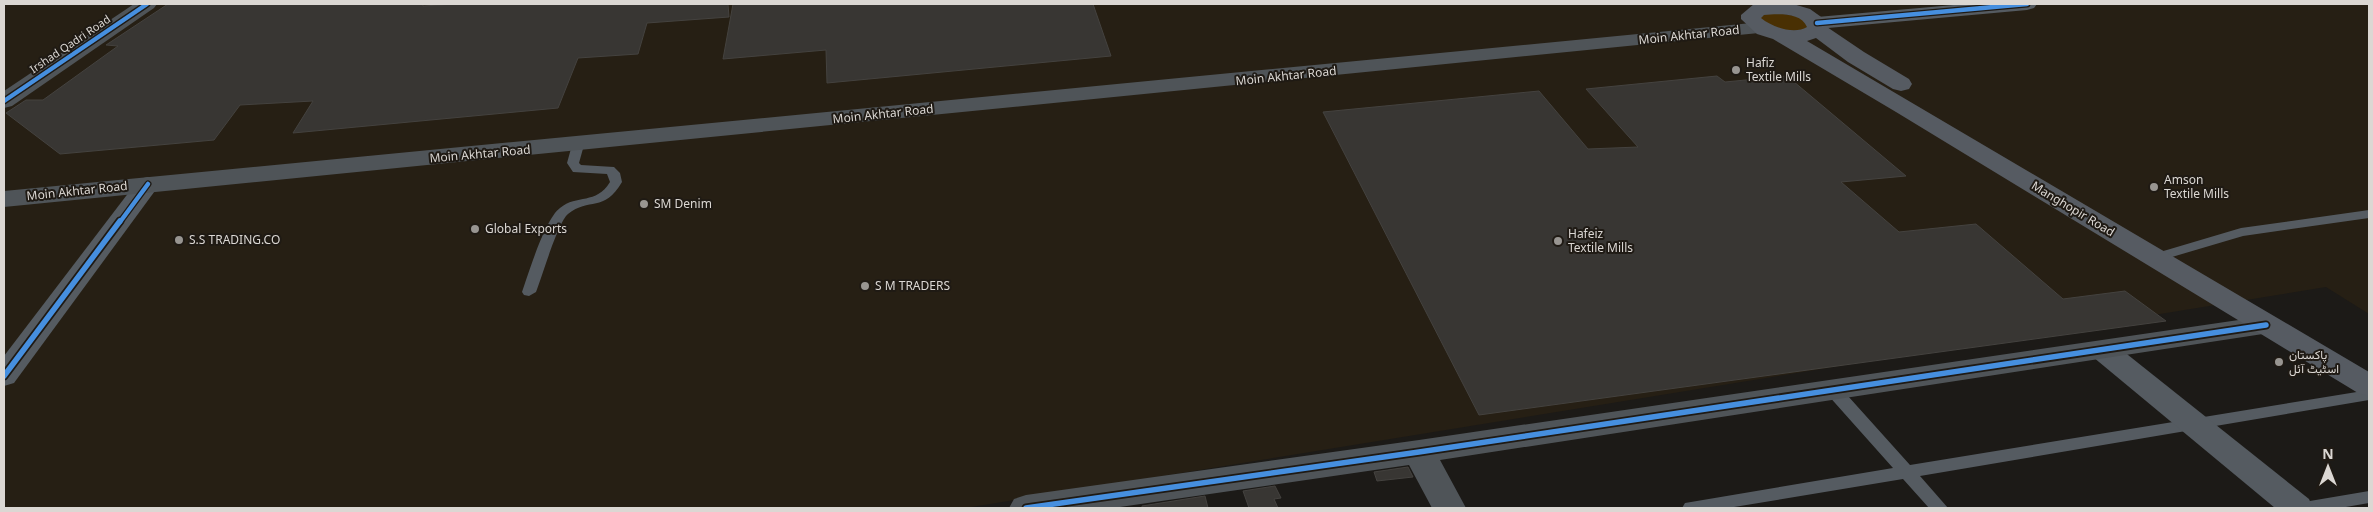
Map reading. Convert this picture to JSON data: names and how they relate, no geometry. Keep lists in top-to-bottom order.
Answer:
{
  "streets": {
    "main road": ["Moin Akhtar Road", "Irshad Qadri Road", "Manghopir Road"]
  },
  "crossings": [
    ["Moin Akhtar Road", "Manghopir Road"]
  ],
  "places": [
    "Hafiz Textile Mills",
    "Amson Textile Mills",
    "SM Denim",
    "Global Exports",
    "S.S TRADING.CO",
    "Hafeiz Textile Mills",
    "S M TRADERS",
    "پاکستان اسٹیٹ آئل"
  ],
  "north": "top"
}
